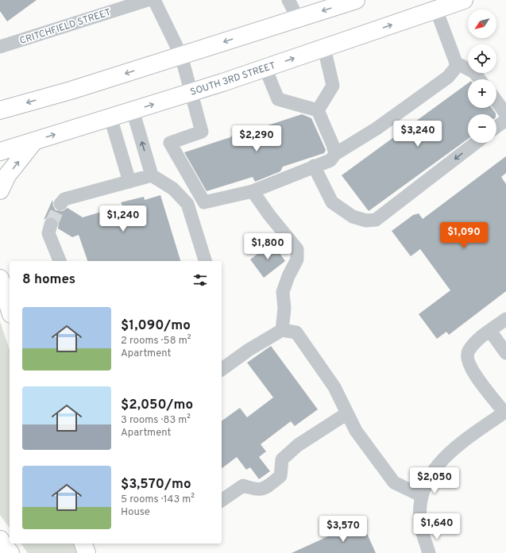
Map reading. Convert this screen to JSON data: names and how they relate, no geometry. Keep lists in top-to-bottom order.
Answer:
{
  "streets": {
    "highway": ["SOUTH 3RD STREET"],
    "street": ["CRITCHFIELD STREET"]
  },
  "north": "bottom left",
  "page": {
    "map_buttons": ["+", "−"],
    "price": [
      "$3,240",
      "$2,290",
      "$1,240",
      "$1,090",
      "$1,800",
      "$2,050",
      "$1,640",
      "$3,570"
    ],
    "heading": "8 homes",
    "list": [
      {
        "name": "$1,090/mo",
        "note": "2 rooms · 58 m² · Apartment"
      },
      {
        "name": "$2,050/mo",
        "note": "3 rooms · 83 m² · Apartment"
      },
      {
        "name": "$3,570/mo",
        "note": "5 rooms · 143 m² · House"
      }
    ]
  }
}
